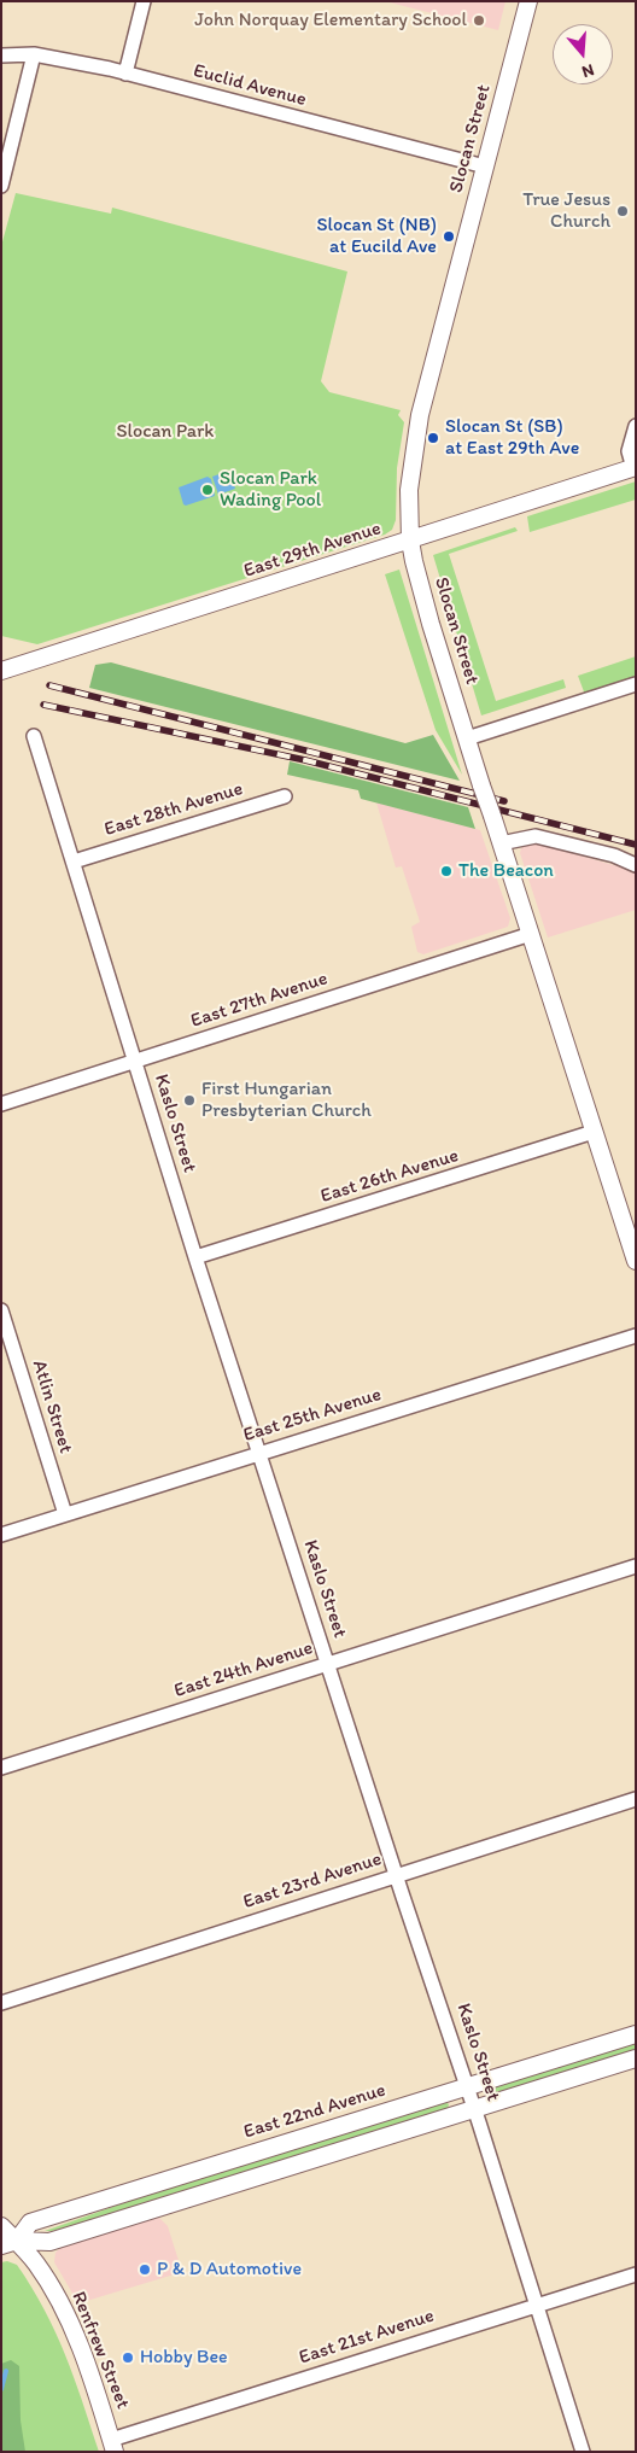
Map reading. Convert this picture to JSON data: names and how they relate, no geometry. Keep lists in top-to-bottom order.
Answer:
{
  "streets": {
    "street": [
      "Euclid Avenue",
      "Slocan Street",
      "East 29th Avenue",
      "East 28th Avenue",
      "East 27th Avenue",
      "Kaslo Street",
      "East 26th Avenue",
      "Atlin Street",
      "East 25th Avenue",
      "East 24th Avenue",
      "East 23rd Avenue",
      "East 22nd Avenue",
      "East 21st Avenue",
      "Renfrew Street"
    ]
  },
  "crossings": [
    ["Euclid Avenue", "Slocan Street"],
    ["Slocan Street", "East 29th Avenue"],
    ["Slocan Street", "East 27th Avenue"],
    ["Slocan Street", "East 26th Avenue"],
    ["East 28th Avenue", "Kaslo Street"],
    ["East 27th Avenue", "Kaslo Street"],
    ["Kaslo Street", "East 26th Avenue"],
    ["Kaslo Street", "East 25th Avenue"],
    ["Kaslo Street", "East 24th Avenue"],
    ["Kaslo Street", "East 23rd Avenue"],
    ["Kaslo Street", "East 22nd Avenue"],
    ["Kaslo Street", "East 21st Avenue"],
    ["Atlin Street", "East 25th Avenue"],
    ["East 22nd Avenue", "Renfrew Street"],
    ["East 21st Avenue", "Renfrew Street"]
  ],
  "parks": ["Slocan Park"],
  "places": [
    "John Norquay Elementary School",
    "True Jesus Church",
    "Slocan St (NB) at Eucild Ave",
    "Slocan St (SB) at East 29th Ave",
    "Slocan Park Wading Pool",
    "The Beacon",
    "First Hungarian Presbyterian Church",
    "P & D Automotive",
    "Hobby Bee"
  ],
  "north": "bottom"
}
